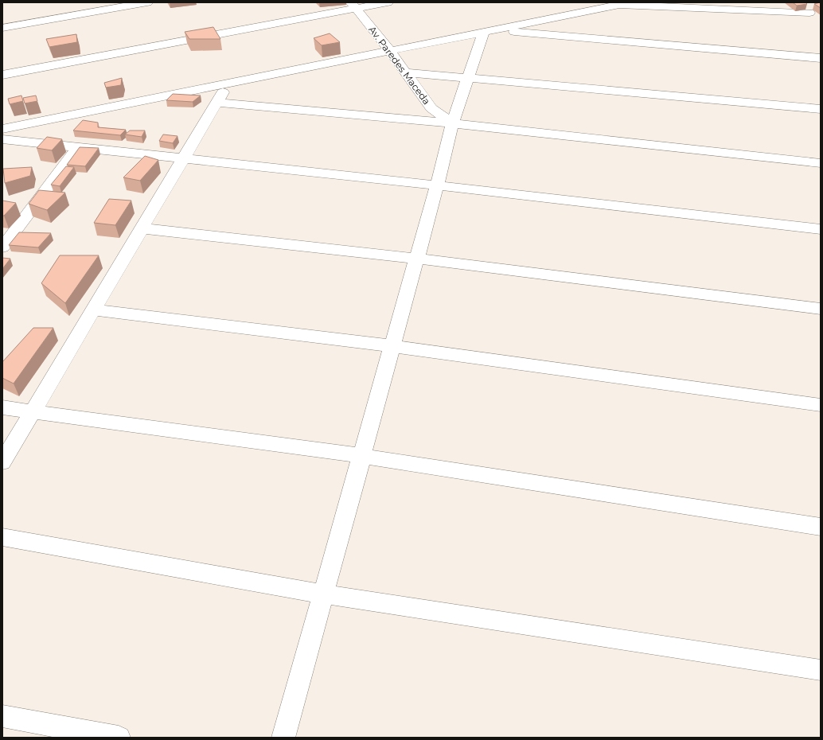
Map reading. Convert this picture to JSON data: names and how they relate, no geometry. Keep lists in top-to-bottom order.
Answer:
{
  "streets": {
    "street": ["Av. Paredes Maceda"]
  }
}
